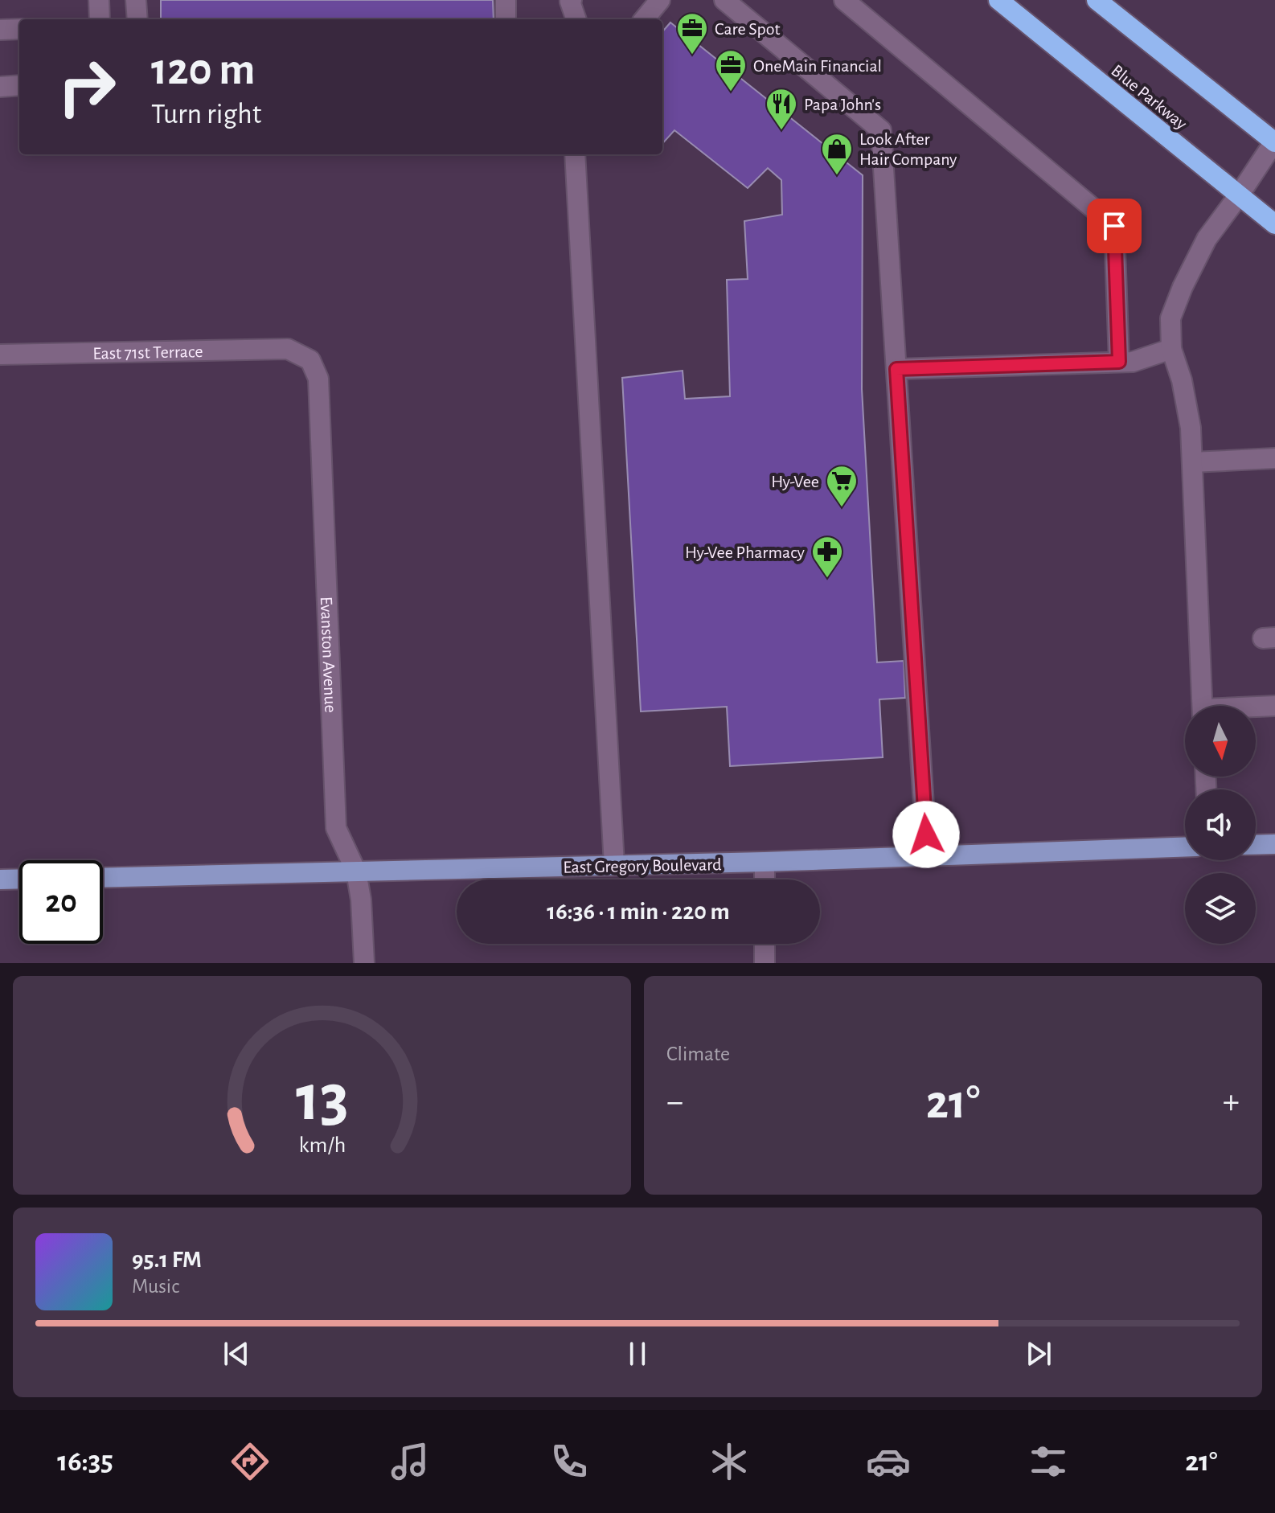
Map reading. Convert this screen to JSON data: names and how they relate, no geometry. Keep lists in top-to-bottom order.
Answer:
{
  "streets": {
    "highway": ["Blue Parkway"],
    "main road": ["East Gregory Boulevard"],
    "street": ["East 71st Terrace", "Evanston Avenue"]
  },
  "crossings": [
    ["East 71st Terrace", "Evanston Avenue"],
    ["Evanston Avenue", "East Gregory Boulevard"]
  ],
  "places": {
    "office": ["Care Spot", "OneMain Financial"],
    "restaurant": ["Papa John's"],
    "shop": ["Look After Hair Company"],
    "supermarket": ["Hy-Vee"],
    "pharmacy": ["Hy-Vee Pharmacy"]
  },
  "north": "bottom",
  "page": {
    "turn": ["120 m", "Turn right"],
    "limit": "20",
    "trip": "16:36 · 1 min · 220 m",
    "tile": "Climate",
    "heat": ["−", "21°", "+"],
    "song": ["95.1 FM", "Music"],
    "tabs": ["16:35", "21°"],
    "gauge": ["13", "km/h"]
  }
}
